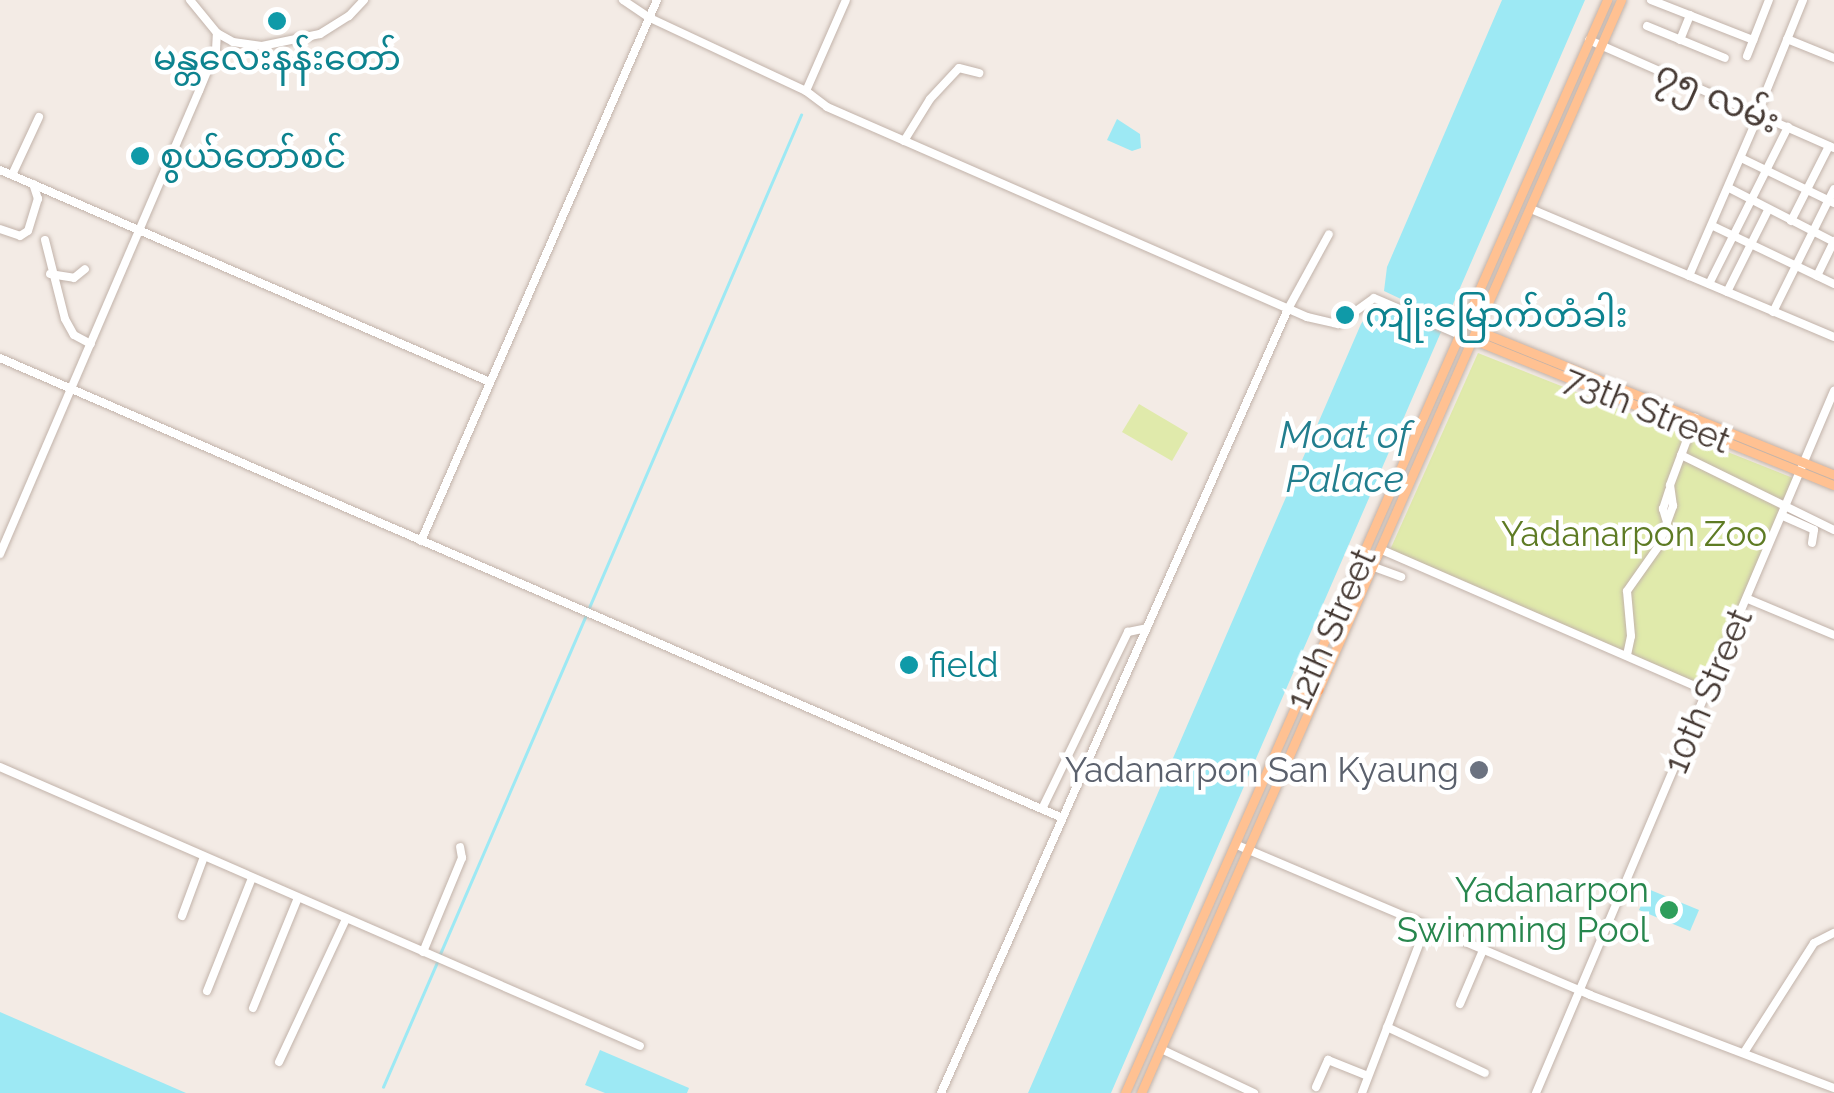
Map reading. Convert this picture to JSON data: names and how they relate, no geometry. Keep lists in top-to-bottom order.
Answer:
{
  "streets": {
    "main road": ["73th Street", "12th Street"],
    "street": ["၇၅ လမ်း", "10th Street"]
  },
  "crossings": [
    ["၇၅ လမ်း", "12th Street"],
    ["73th Street", "12th Street"],
    ["73th Street", "10th Street"]
  ],
  "water": ["Moat of Palace"],
  "parks": ["Yadanarpon Zoo"],
  "places": [
    "မန္တလေးနန်းတော်",
    "စွယ်တော်စင်",
    "ကျုံးမြောက်တံခါး",
    "field",
    "Yadanarpon San Kyaung",
    "Yadanarpon Swimming Pool"
  ]
}
